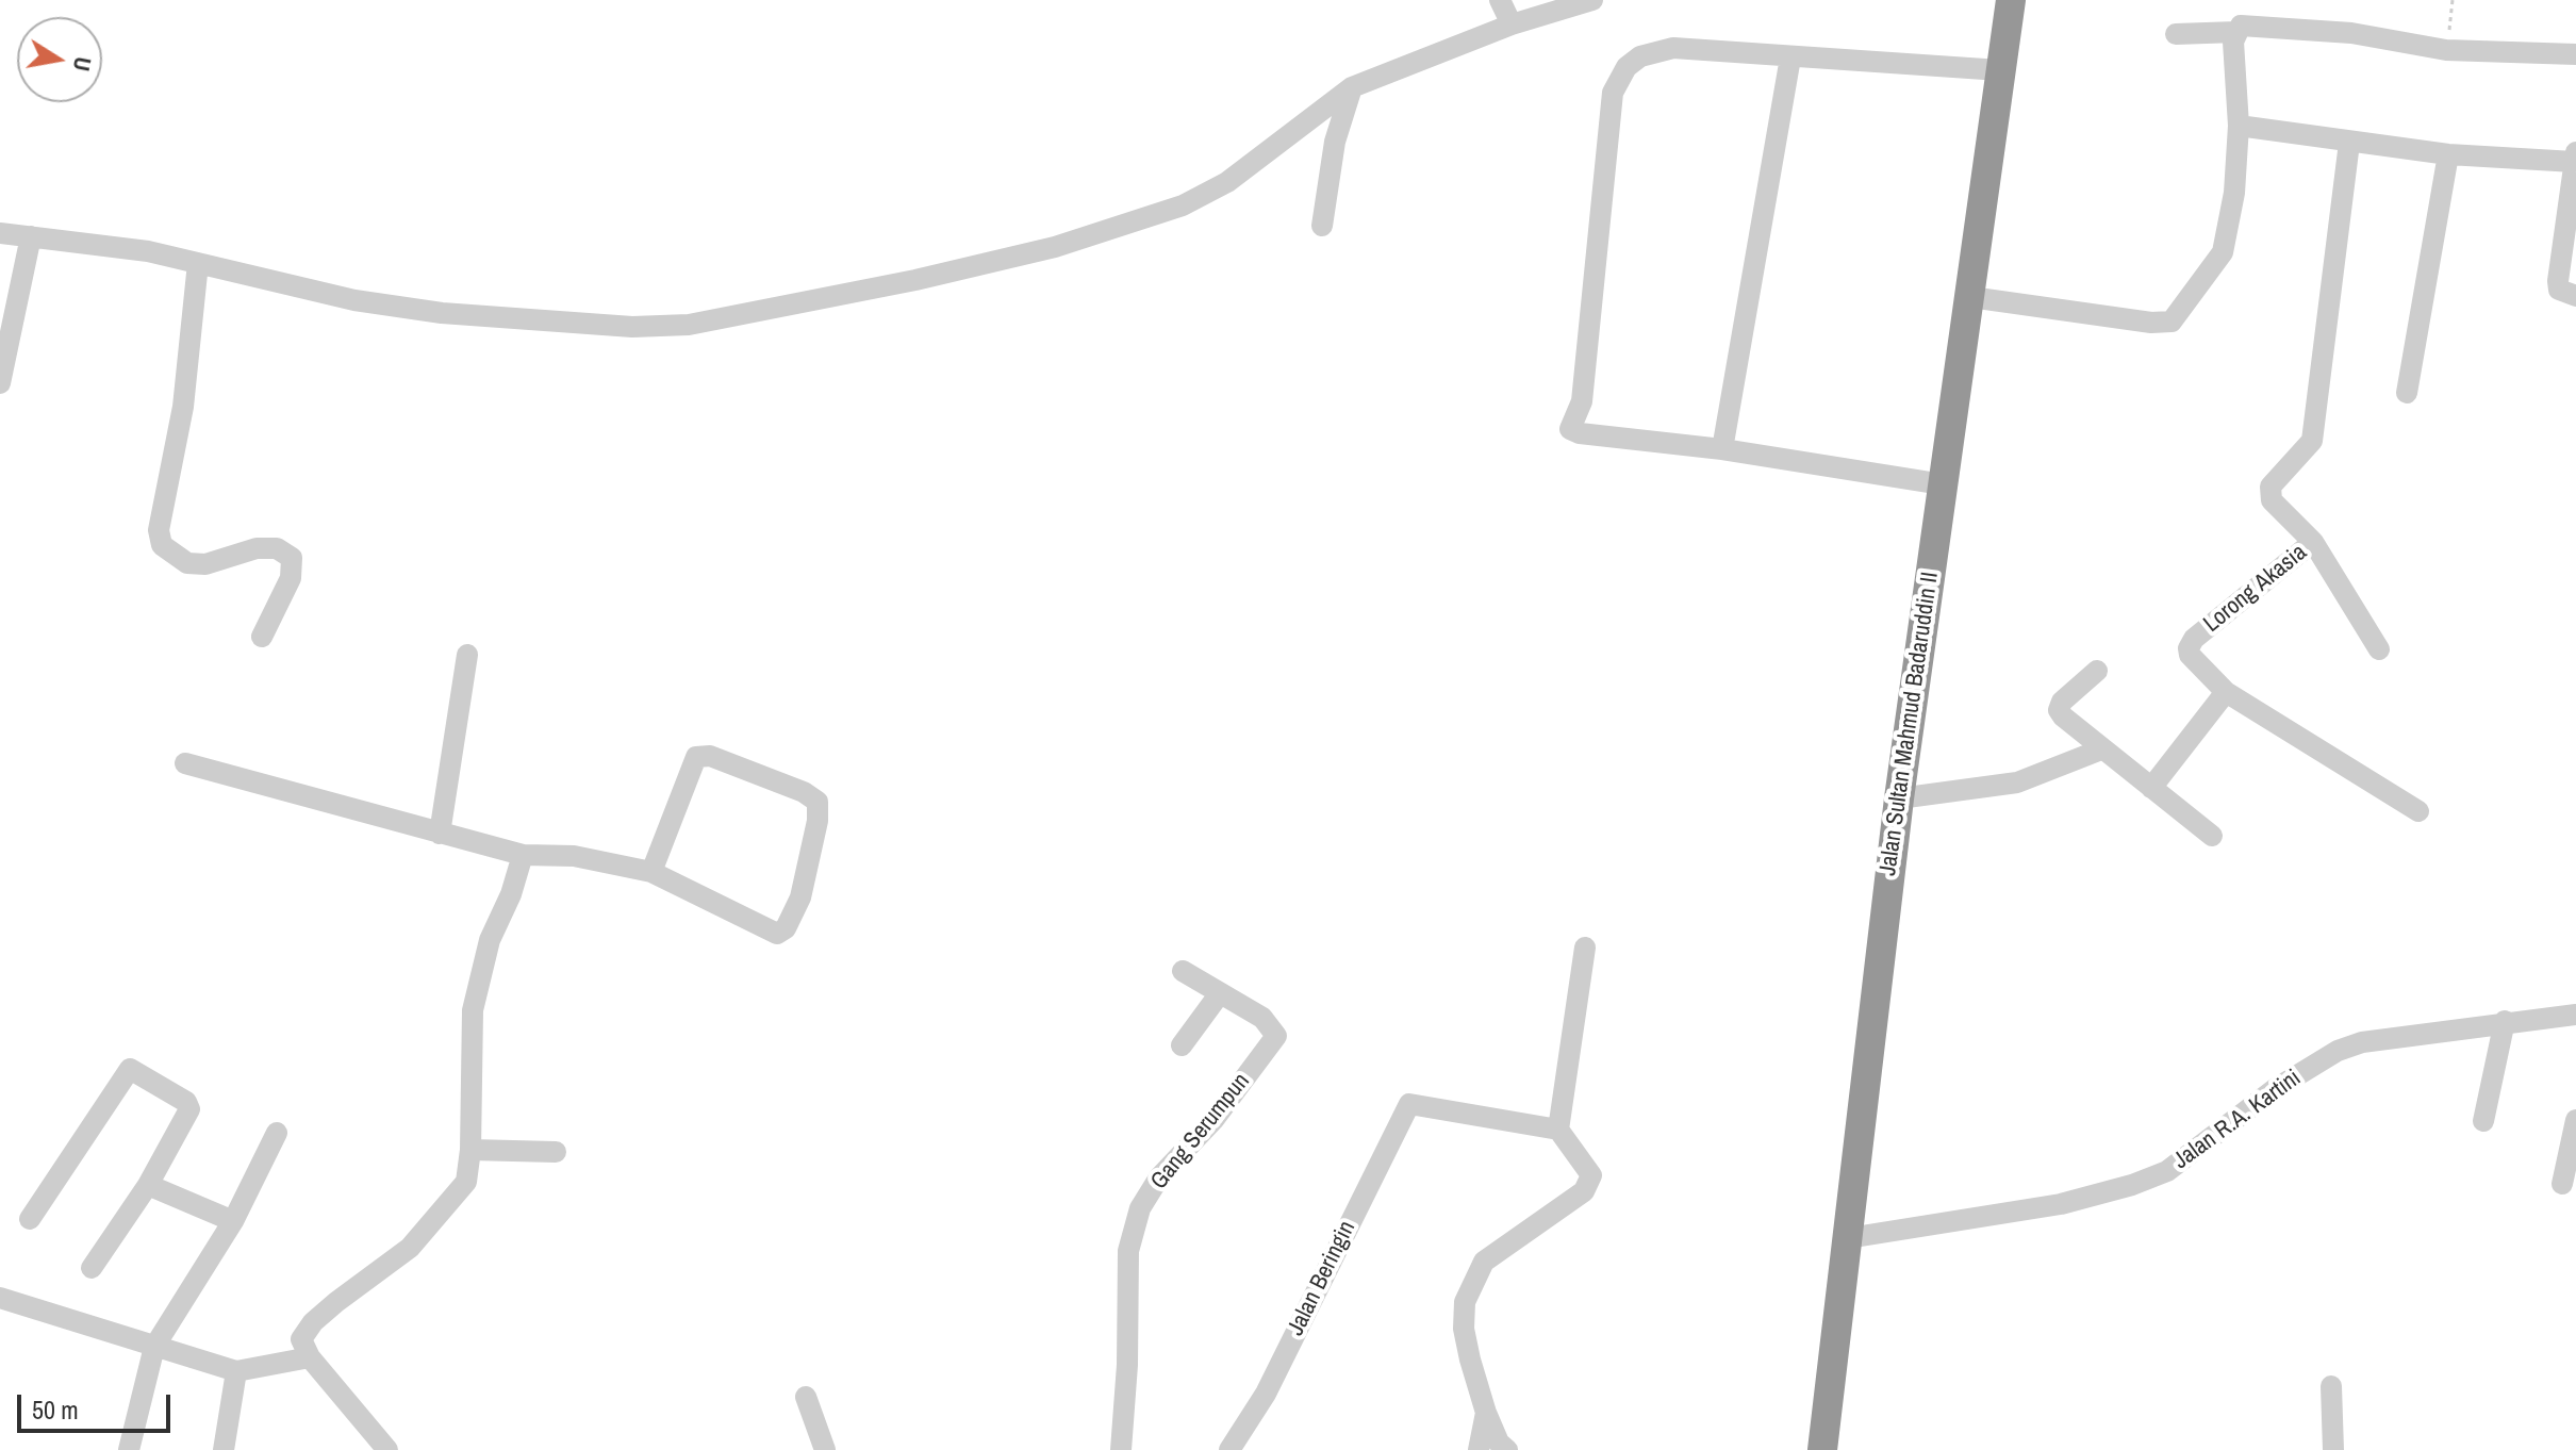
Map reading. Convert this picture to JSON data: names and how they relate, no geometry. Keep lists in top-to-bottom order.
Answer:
{
  "streets": {
    "highway": ["Jalan Sultan Mahmud Badaruddin II"],
    "street": [
      "Lorong Akasia",
      "Jalan R.A. Kartini",
      "Gang Serumpun",
      "Jalan Beringin"
    ]
  },
  "crossings": [
    ["Jalan Sultan Mahmud Badaruddin II", "Jalan R.A. Kartini"]
  ],
  "scale_bar": "50 m",
  "north": "right"
}
